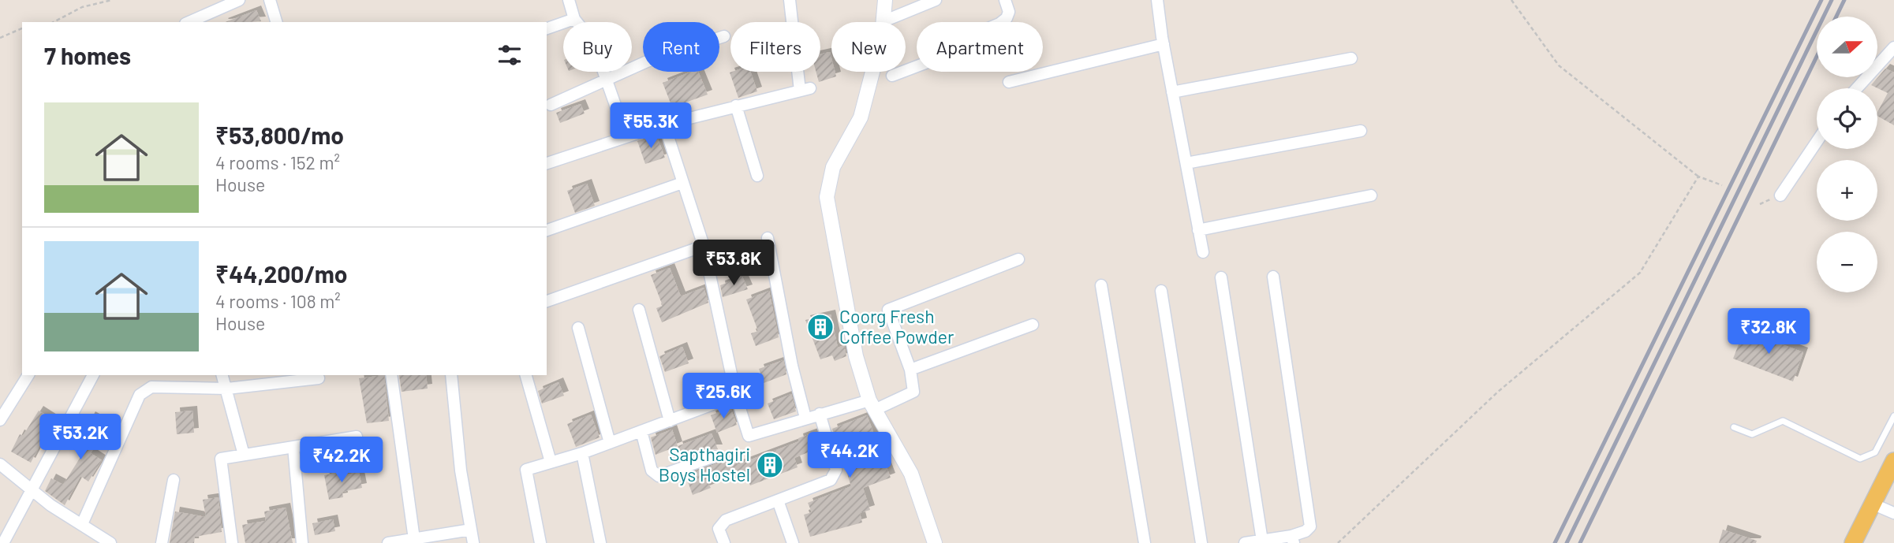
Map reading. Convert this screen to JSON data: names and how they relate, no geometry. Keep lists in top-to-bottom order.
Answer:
{
  "places": {
    "building": ["Coorg Fresh Coffee Powder", "Sapthagiri Boys Hostel"]
  },
  "north": "right",
  "page": {
    "map_buttons": ["+", "−"],
    "chip": [
      "Buy",
      "Rent",
      "Filters",
      "New",
      "Apartment"
    ],
    "heading": "7 homes",
    "list": [
      {
        "name": "₹53,800/mo",
        "note": "4 rooms · 152 m² · House"
      },
      {
        "name": "₹44,200/mo",
        "note": "4 rooms · 108 m² · House"
      }
    ],
    "price": [
      "₹55.3K",
      "₹53.8K",
      "₹32.8K",
      "₹25.6K",
      "₹53.2K",
      "₹44.2K",
      "₹42.2K"
    ]
  }
}
